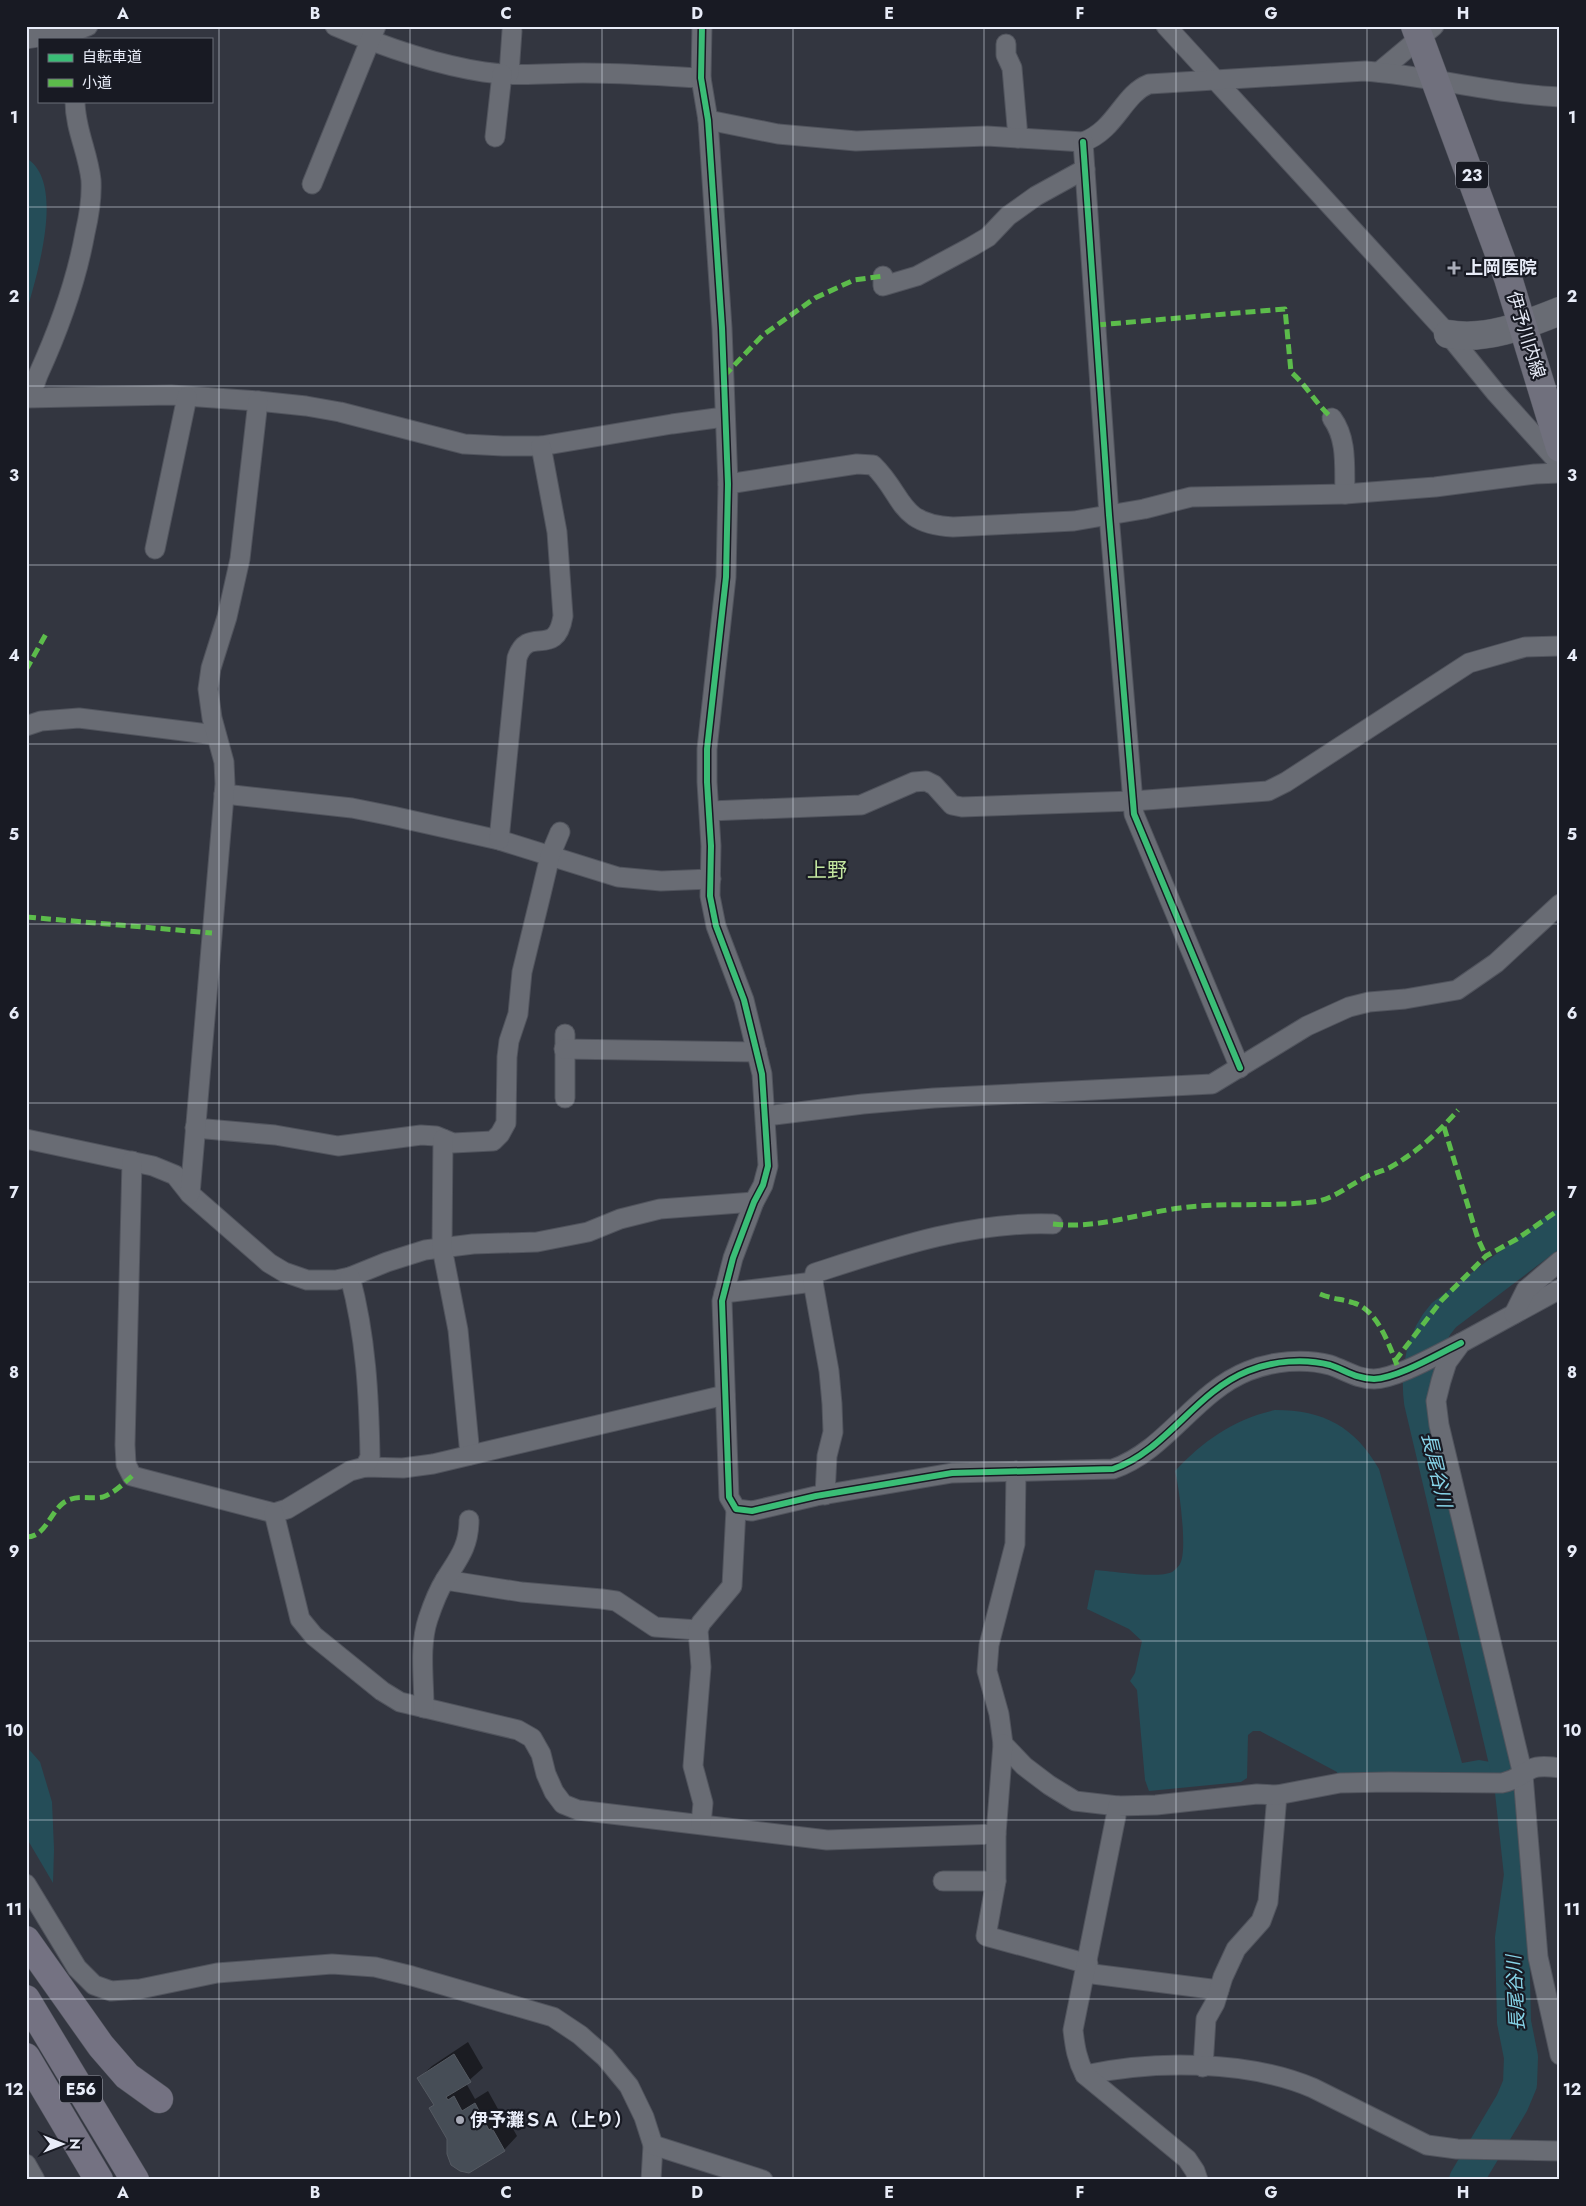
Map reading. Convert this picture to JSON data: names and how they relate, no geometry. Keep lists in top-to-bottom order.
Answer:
{
  "streets": {
    "highway": ["E56"],
    "main road": ["23", "伊予川内線"]
  },
  "districts": ["上野"],
  "water": ["長尾谷川"],
  "places": {
    "health": ["上岡医院"],
    "other": ["伊予灘ＳＡ（上り）"]
  },
  "legend": ["自転車道", "小道"],
  "north": "right",
  "grid": {
    "columns": [
      "A",
      "B",
      "C",
      "D",
      "E",
      "F",
      "G",
      "H"
    ],
    "rows": [
      "1",
      "2",
      "3",
      "4",
      "5",
      "6",
      "7",
      "8",
      "9",
      "10",
      "11",
      "12"
    ]
  }
}
